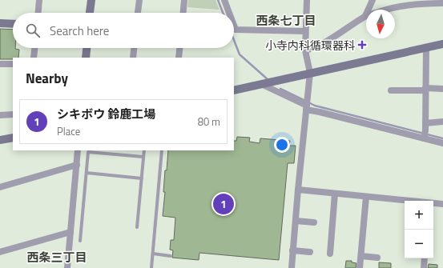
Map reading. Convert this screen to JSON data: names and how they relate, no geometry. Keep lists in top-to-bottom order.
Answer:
{
  "districts": ["西条七丁目", "西条三丁目"],
  "places": {
    "health": ["小寺内科循環器科"]
  },
  "north": "bottom",
  "page": {
    "search": "Search here",
    "heading": "Nearby",
    "list": [
      {
        "mark": "1",
        "name": "シキボウ 鈴鹿工場",
        "note": "Place",
        "value": "80 m"
      }
    ],
    "pins": "1",
    "map_buttons": ["+", "−"]
  }
}
